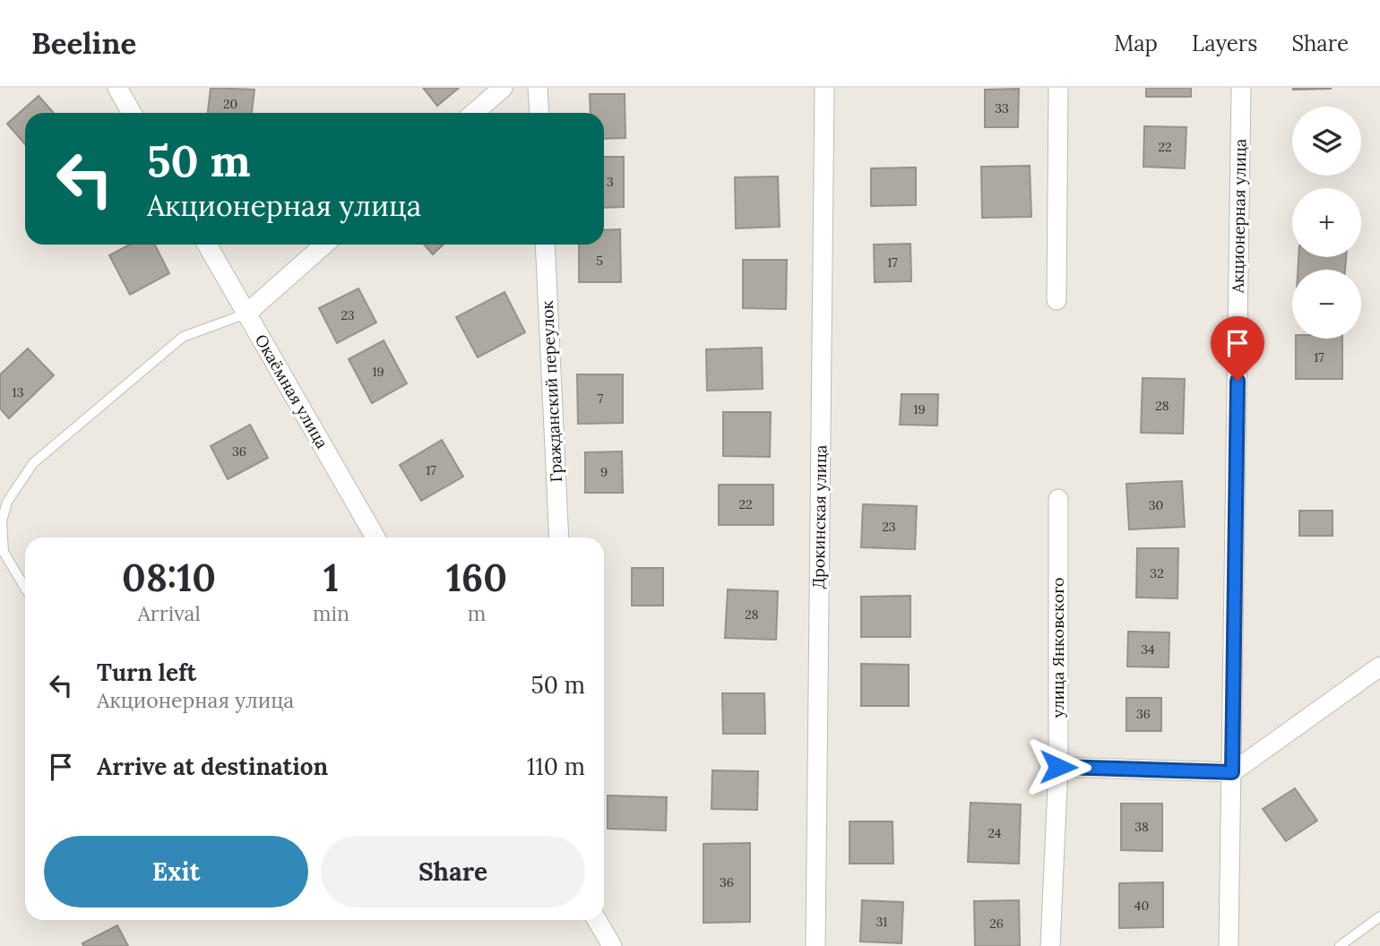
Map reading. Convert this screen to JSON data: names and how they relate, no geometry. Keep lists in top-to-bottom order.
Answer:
{
  "streets": {
    "street": [
      "Акционерная улица",
      "Окаёмная улица",
      "Гражданский переулок",
      "Дрокинская улица",
      "улица Янковского"
    ]
  },
  "house_numbers": [
    "20",
    "33",
    "22",
    "3",
    "5",
    "17",
    "23",
    "17",
    "19",
    "13",
    "7",
    "28",
    "19",
    "36",
    "17",
    "9",
    "22",
    "30",
    "23",
    "32",
    "28",
    "34",
    "36",
    "38",
    "24",
    "36",
    "40",
    "31",
    "26"
  ],
  "page": {
    "header": "Beeline",
    "nav": ["Map", "Layers", "Share"],
    "map_buttons": ["+", "−"],
    "turn": ["50 m", "Акционерная улица"],
    "eta": [
      "08:10",
      "Arrival",
      "1",
      "min",
      "160",
      "m"
    ],
    "list": [
      {
        "name": "Turn left",
        "note": "Акционерная улица",
        "value": "50 m"
      },
      {
        "name": "Arrive at destination",
        "value": "110 m"
      }
    ],
    "buttons": ["Exit", "Share"]
  }
}
